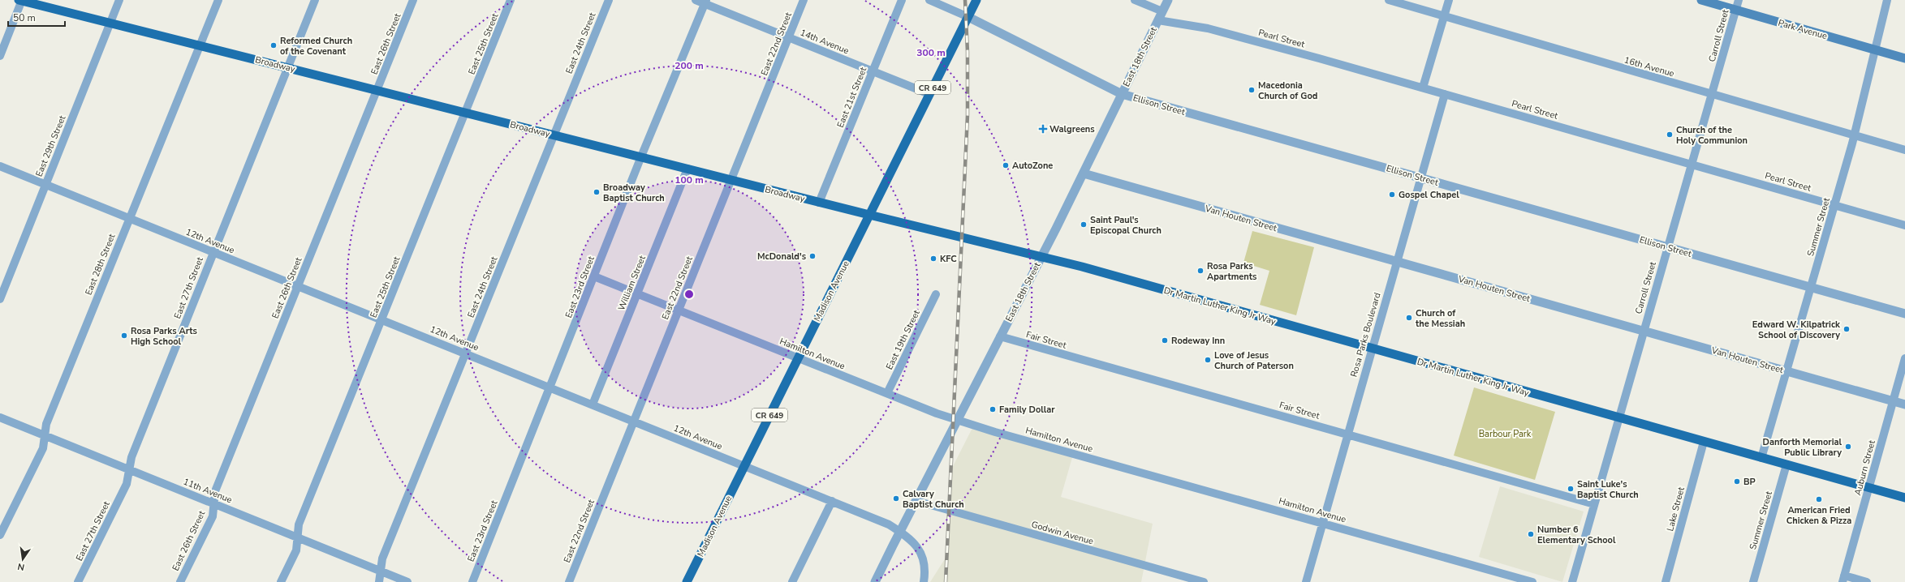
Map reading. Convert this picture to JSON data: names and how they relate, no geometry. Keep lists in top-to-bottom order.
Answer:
{
  "streets": {
    "main road": [
      "Park Avenue",
      "Broadway",
      "CR 649",
      "Madison Avenue",
      "Dr Martin Luther King Jr Way"
    ],
    "street": [
      "Carroll Street",
      "Pearl Street",
      "14th Avenue",
      "East 24th Street",
      "East 26th Street",
      "East 25th Street",
      "East 22nd Street",
      "East 18th Street",
      "16th Avenue",
      "East 21st Street",
      "Ellison Street",
      "East 29th Street",
      "Van Houten Street",
      "Summer Street",
      "12th Avenue",
      "East 28th Street",
      "William Street",
      "East 23rd Street",
      "East 27th Street",
      "Rosa Parks Boulevard",
      "East 19th Street",
      "Fair Street",
      "Hamilton Avenue",
      "Auburn Street",
      "11th Avenue",
      "Lake Street",
      "Godwin Avenue"
    ]
  },
  "crossings": [
    ["Park Avenue", "Carroll Street"],
    ["Park Avenue", "Summer Street"],
    ["Carroll Street", "Pearl Street"],
    ["Carroll Street", "16th Avenue"],
    ["Carroll Street", "Ellison Street"],
    ["Carroll Street", "Van Houten Street"],
    ["Carroll Street", "Dr Martin Luther King Jr Way"],
    ["Carroll Street", "Fair Street"],
    ["Pearl Street", "East 18th Street"],
    ["Pearl Street", "Summer Street"],
    ["Pearl Street", "Rosa Parks Boulevard"],
    ["14th Avenue", "East 22nd Street"],
    ["14th Avenue", "East 21st Street"],
    ["14th Avenue", "East 23rd Street"],
    ["14th Avenue", "Madison Avenue"],
    ["East 24th Street", "Broadway"],
    ["East 24th Street", "12th Avenue"],
    ["East 24th Street", "11th Avenue"],
    ["East 26th Street", "Broadway"],
    ["East 26th Street", "12th Avenue"],
    ["East 26th Street", "11th Avenue"],
    ["East 25th Street", "Broadway"],
    ["East 25th Street", "12th Avenue"],
    ["East 25th Street", "11th Avenue"],
    ["East 22nd Street", "Broadway"],
    ["East 22nd Street", "12th Avenue"],
    ["East 22nd Street", "Hamilton Avenue"],
    ["East 18th Street", "Broadway"],
    ["East 18th Street", "Ellison Street"],
    ["East 18th Street", "Van Houten Street"],
    ["East 18th Street", "12th Avenue"],
    ["East 18th Street", "Dr Martin Luther King Jr Way"],
    ["East 18th Street", "Fair Street"],
    ["East 18th Street", "Hamilton Avenue"],
    ["East 18th Street", "Godwin Avenue"],
    ["Broadway", "East 21st Street"],
    ["Broadway", "East 29th Street"],
    ["Broadway", "East 28th Street"],
    ["Broadway", "William Street"],
    ["Broadway", "East 23rd Street"],
    ["Broadway", "East 27th Street"],
    ["Broadway", "Madison Avenue"],
    ["Broadway", "Dr Martin Luther King Jr Way"],
    ["16th Avenue", "Summer Street"],
    ["Ellison Street", "Summer Street"],
    ["Ellison Street", "Madison Avenue"],
    ["Ellison Street", "Rosa Parks Boulevard"],
    ["East 29th Street", "12th Avenue"],
    ["Van Houten Street", "Summer Street"],
    ["Van Houten Street", "Rosa Parks Boulevard"],
    ["Van Houten Street", "Auburn Street"],
    ["Summer Street", "Dr Martin Luther King Jr Way"],
    ["12th Avenue", "East 28th Street"],
    ["12th Avenue", "William Street"],
    ["12th Avenue", "East 23rd Street"],
    ["12th Avenue", "East 27th Street"],
    ["12th Avenue", "Madison Avenue"],
    ["East 28th Street", "11th Avenue"],
    ["William Street", "Hamilton Avenue"],
    ["East 23rd Street", "Hamilton Avenue"],
    ["East 27th Street", "11th Avenue"],
    ["Madison Avenue", "Hamilton Avenue"],
    ["Dr Martin Luther King Jr Way", "Rosa Parks Boulevard"],
    ["Dr Martin Luther King Jr Way", "Auburn Street"],
    ["Dr Martin Luther King Jr Way", "Lake Street"],
    ["Rosa Parks Boulevard", "Fair Street"],
    ["Rosa Parks Boulevard", "Hamilton Avenue"],
    ["East 19th Street", "Hamilton Avenue"]
  ],
  "parks": ["Barbour Park"],
  "places": {
    "other": [
      "Reformed Church of the Covenant",
      "Macedonia Church of God",
      "Church of the Holy Communion",
      "AutoZone",
      "Broadway Baptist Church",
      "Gospel Chapel",
      "Saint Paul's Episcopal Church",
      "McDonald's",
      "KFC",
      "Rosa Parks Apartments",
      "Church of the Messiah",
      "Edward W. Kilpatrick School of Discovery",
      "Rosa Parks Arts High School",
      "Rodeway Inn",
      "Love of Jesus Church of Paterson",
      "Family Dollar",
      "Danforth Memorial Public Library",
      "BP",
      "Saint Luke's Baptist Church",
      "Calvary Baptist Church",
      "American Fried Chicken & Pizza",
      "Number 6 Elementary School"
    ],
    "health": ["Walgreens"]
  },
  "scale_bar": "50 m",
  "north": "bottom",
  "rings": ["300 m", "200 m", "100 m"]
}
